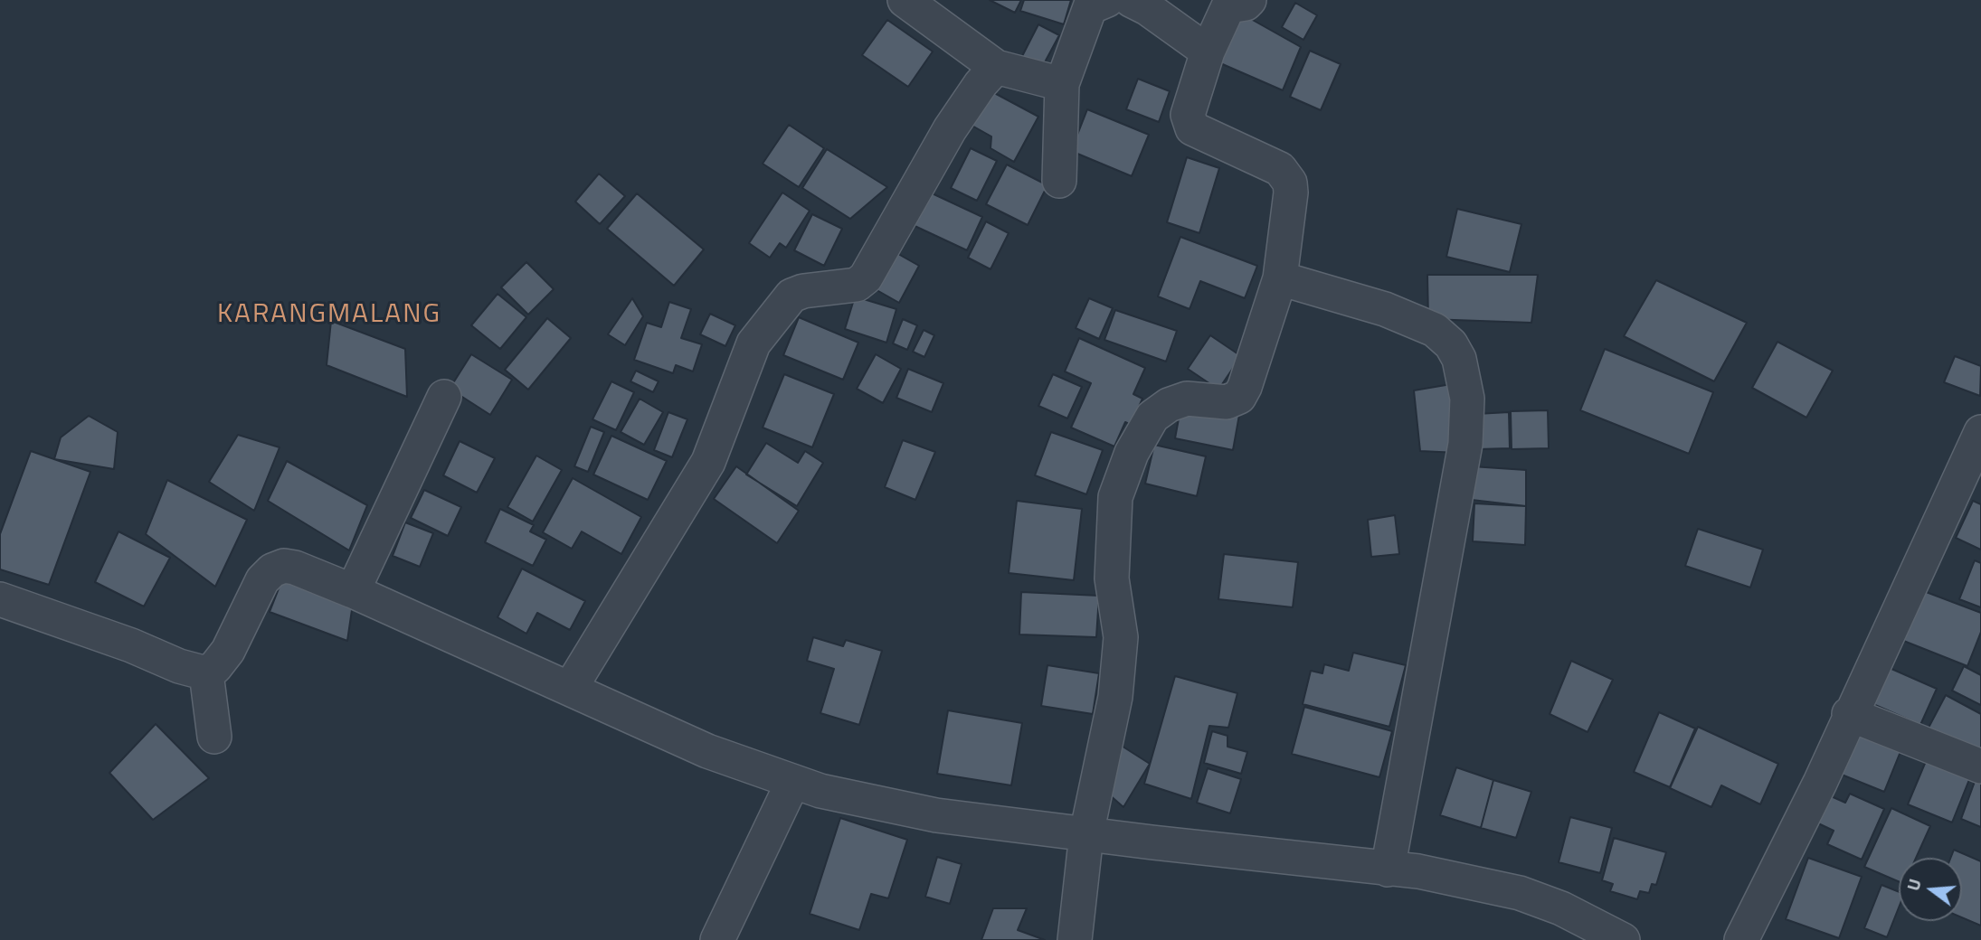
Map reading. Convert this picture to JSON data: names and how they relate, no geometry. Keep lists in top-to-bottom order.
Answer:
{
  "districts": ["KARANGMALANG"],
  "north": "left"
}
